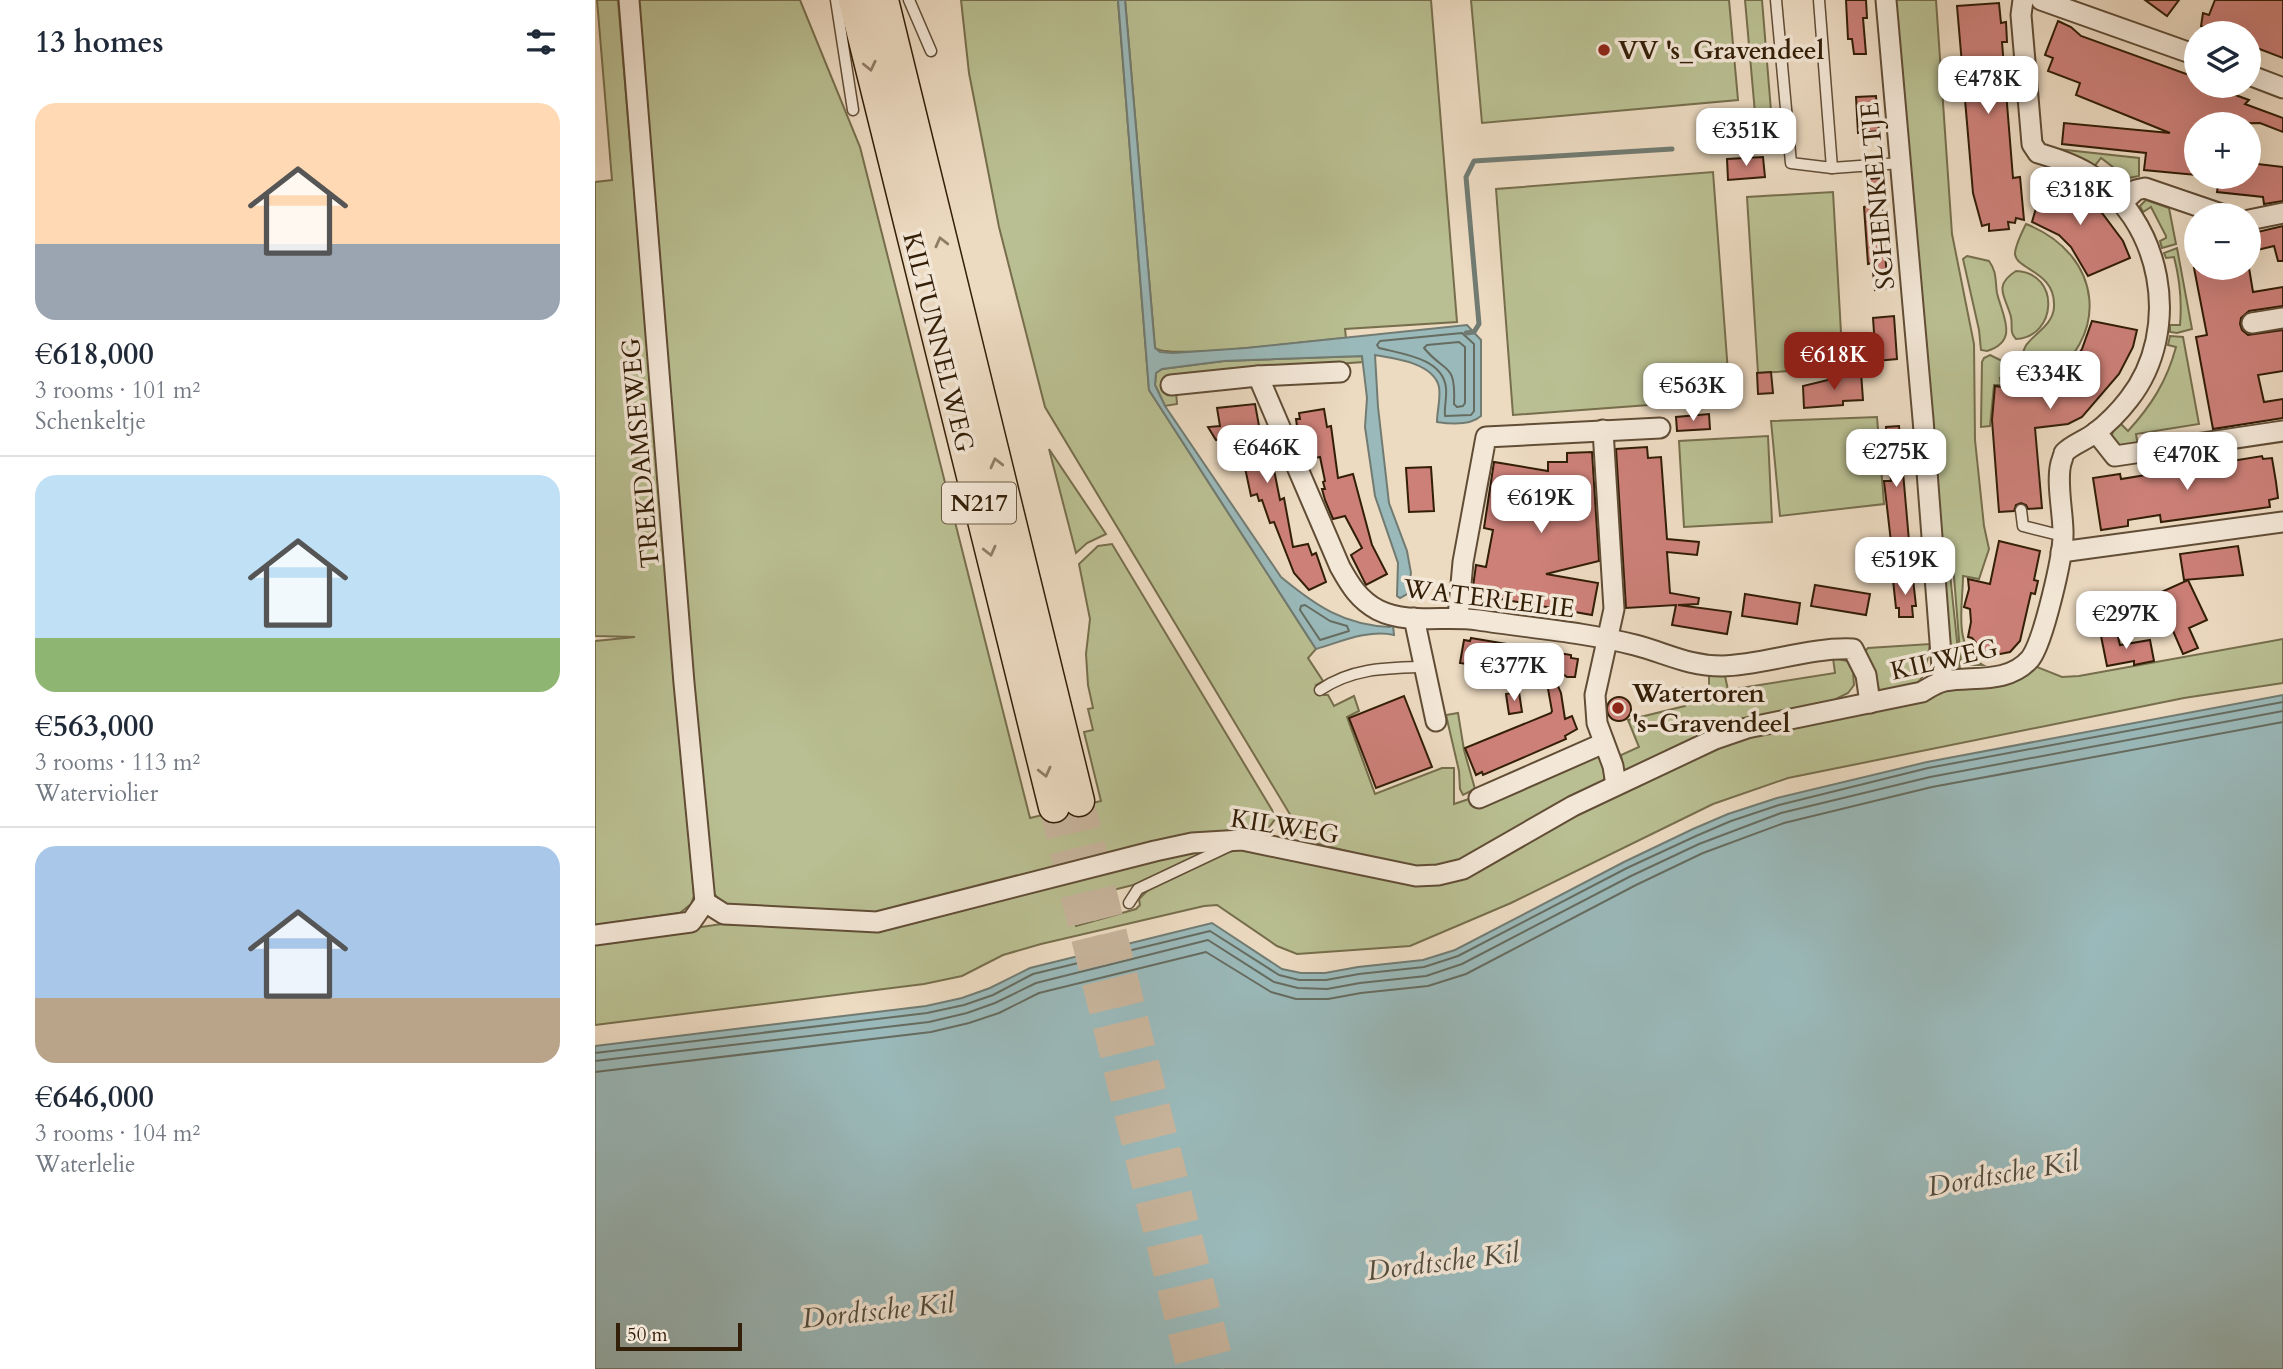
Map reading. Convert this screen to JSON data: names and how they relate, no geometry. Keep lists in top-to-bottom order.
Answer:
{
  "streets": {
    "main road": ["KILTUNNELWEG", "N217"],
    "street": [
      "SCHENKELTJE",
      "TREKDAMSEWEG",
      "WATERLELIE",
      "KILWEG"
    ]
  },
  "crossings": [
    ["SCHENKELTJE", "KILWEG"],
    ["TREKDAMSEWEG", "KILWEG"],
    ["WATERLELIE", "KILWEG"]
  ],
  "water": ["Dordtsche Kil"],
  "places": ["VV 's_Gravendeel", "Watertoren 's-Gravendeel"],
  "scale_bar": "50 m",
  "page": {
    "heading": "13 homes",
    "map_buttons": ["+", "−"],
    "price": [
      "€478K",
      "€351K",
      "€318K",
      "€618K",
      "€334K",
      "€563K",
      "€646K",
      "€275K",
      "€470K",
      "€619K",
      "€519K",
      "€297K",
      "€377K"
    ],
    "list": [
      {
        "name": "€618,000",
        "note": "3 rooms · 101 m² · Schenkeltje"
      },
      {
        "name": "€563,000",
        "note": "3 rooms · 113 m² · Waterviolier"
      },
      {
        "name": "€646,000",
        "note": "3 rooms · 104 m² · Waterlelie"
      }
    ],
    "scale": "50 m"
  }
}
